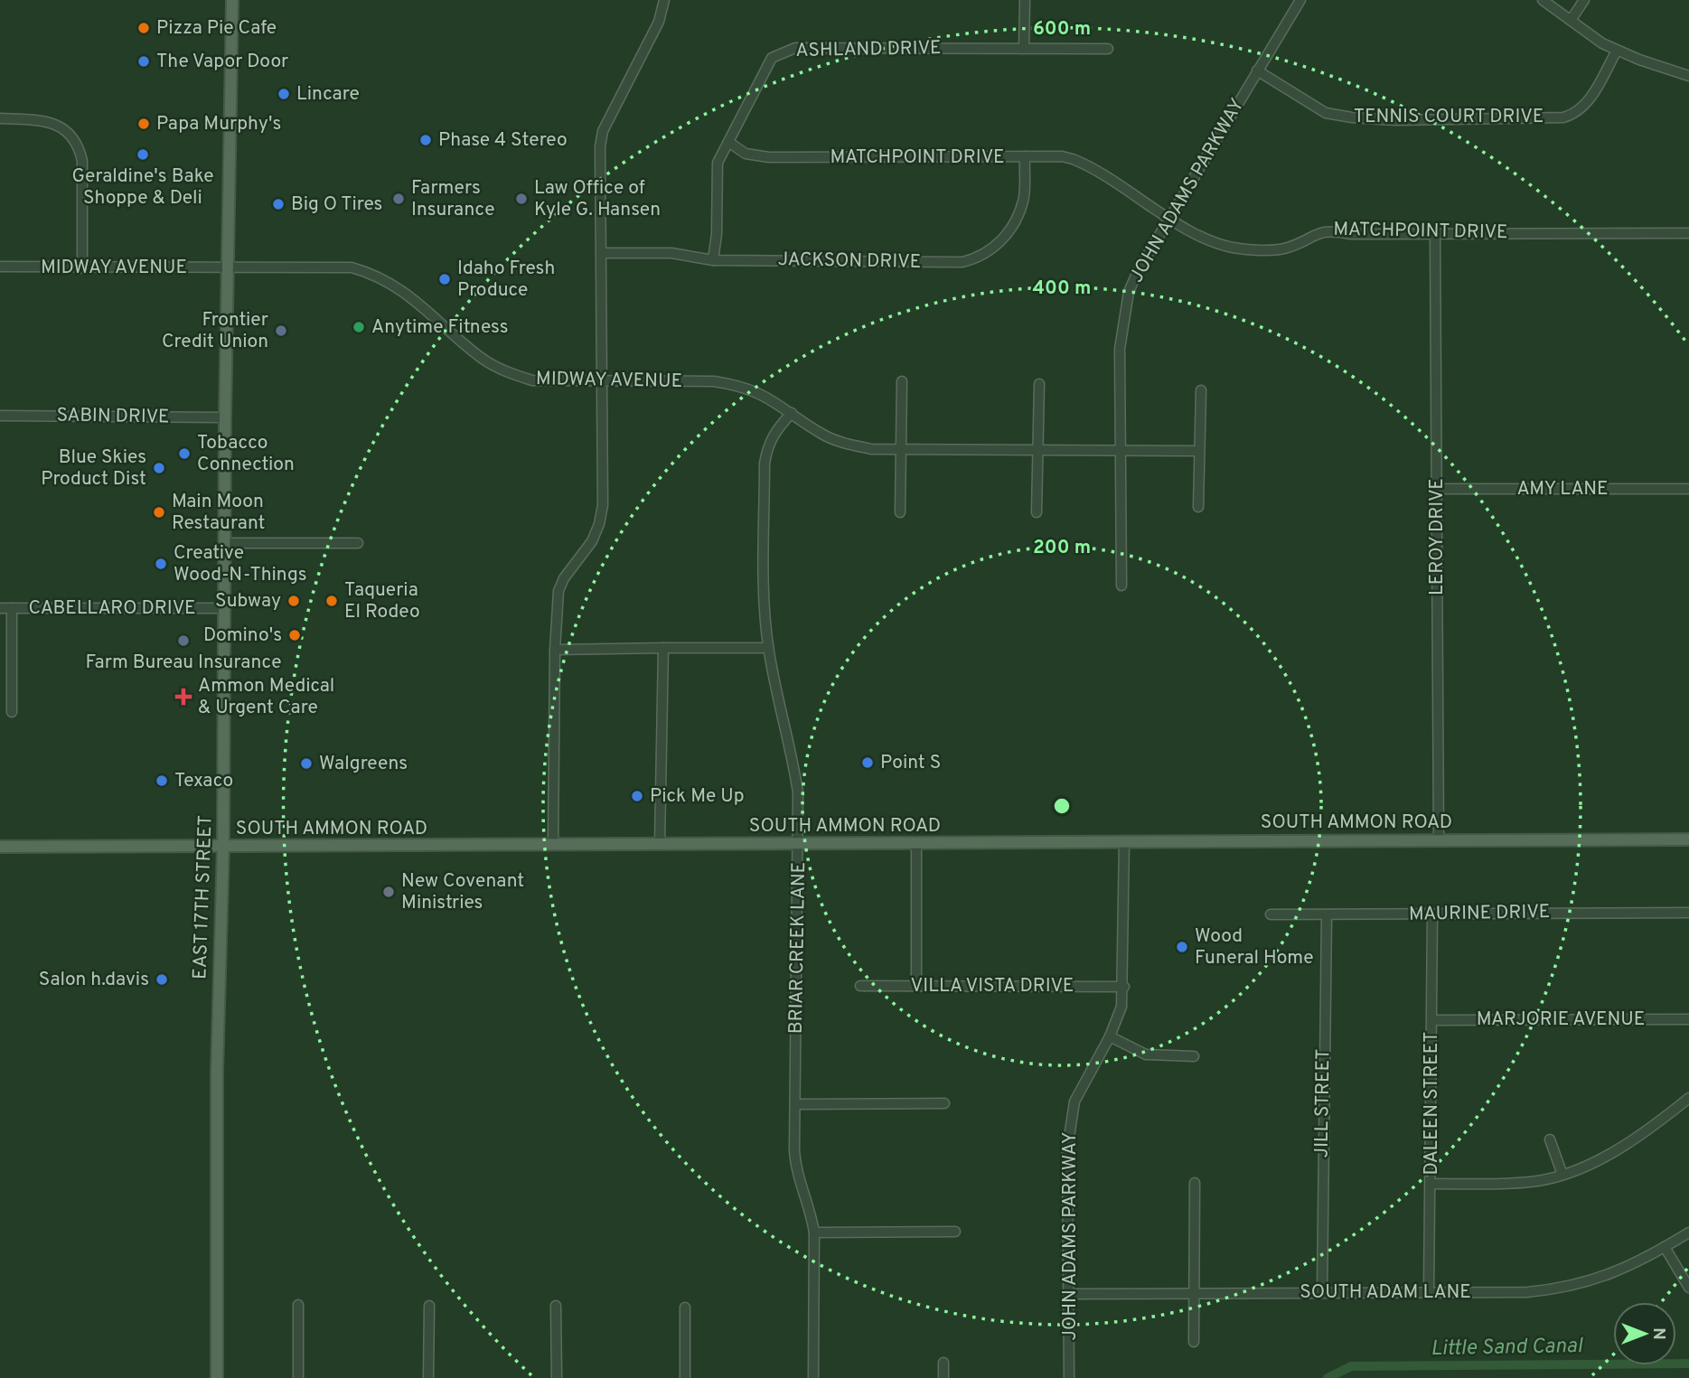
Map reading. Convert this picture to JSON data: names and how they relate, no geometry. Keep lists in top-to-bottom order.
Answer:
{
  "streets": {
    "main road": ["SOUTH AMMON ROAD", "EAST 17TH STREET"],
    "street": [
      "ASHLAND DRIVE",
      "TENNIS COURT DRIVE",
      "MATCHPOINT DRIVE",
      "JOHN ADAMS PARKWAY",
      "JACKSON DRIVE",
      "MIDWAY AVENUE",
      "SABIN DRIVE",
      "AMY LANE",
      "LEROY DRIVE",
      "CABELLARO DRIVE",
      "MAURINE DRIVE",
      "BRIAR CREEK LANE",
      "VILLA VISTA DRIVE",
      "MARJORIE AVENUE",
      "JILL STREET",
      "DALEEN STREET",
      "SOUTH ADAM LANE"
    ]
  },
  "crossings": [
    ["ASHLAND DRIVE", "MATCHPOINT DRIVE"],
    ["ASHLAND DRIVE", "JACKSON DRIVE"],
    ["TENNIS COURT DRIVE", "JOHN ADAMS PARKWAY"],
    ["MATCHPOINT DRIVE", "JOHN ADAMS PARKWAY"],
    ["MATCHPOINT DRIVE", "JACKSON DRIVE"],
    ["MATCHPOINT DRIVE", "LEROY DRIVE"],
    ["JOHN ADAMS PARKWAY", "MIDWAY AVENUE"],
    ["JOHN ADAMS PARKWAY", "SOUTH AMMON ROAD"],
    ["JOHN ADAMS PARKWAY", "VILLA VISTA DRIVE"],
    ["JOHN ADAMS PARKWAY", "SOUTH ADAM LANE"],
    ["MIDWAY AVENUE", "EAST 17TH STREET"],
    ["MIDWAY AVENUE", "BRIAR CREEK LANE"],
    ["SABIN DRIVE", "EAST 17TH STREET"],
    ["AMY LANE", "LEROY DRIVE"],
    ["LEROY DRIVE", "SOUTH AMMON ROAD"],
    ["CABELLARO DRIVE", "EAST 17TH STREET"],
    ["SOUTH AMMON ROAD", "EAST 17TH STREET"],
    ["SOUTH AMMON ROAD", "BRIAR CREEK LANE"],
    ["MAURINE DRIVE", "JILL STREET"],
    ["MAURINE DRIVE", "DALEEN STREET"],
    ["MARJORIE AVENUE", "DALEEN STREET"],
    ["JILL STREET", "SOUTH ADAM LANE"],
    ["DALEEN STREET", "SOUTH ADAM LANE"]
  ],
  "water": ["Little Sand Canal"],
  "places": {
    "other": [
      "Pizza Pie Cafe",
      "The Vapor Door",
      "Lincare",
      "Papa Murphy's",
      "Phase 4 Stereo",
      "Geraldine's Bake Shoppe & Deli",
      "Farmers Insurance",
      "Law Office of Kyle G. Hansen",
      "Big O Tires",
      "Idaho Fresh Produce",
      "Anytime Fitness",
      "Frontier Credit Union",
      "Tobacco Connection",
      "Blue Skies Product Dist",
      "Main Moon Restaurant",
      "Creative Wood-N-Things",
      "Subway",
      "Taqueria El Rodeo",
      "Domino's",
      "Farm Bureau Insurance",
      "Point S",
      "Walgreens",
      "Texaco",
      "Pick Me Up",
      "New Covenant Ministries",
      "Wood Funeral Home",
      "Salon h.davis"
    ],
    "health": ["Ammon Medical & Urgent Care"]
  },
  "north": "right",
  "rings": ["600 m", "400 m", "200 m"]
}
